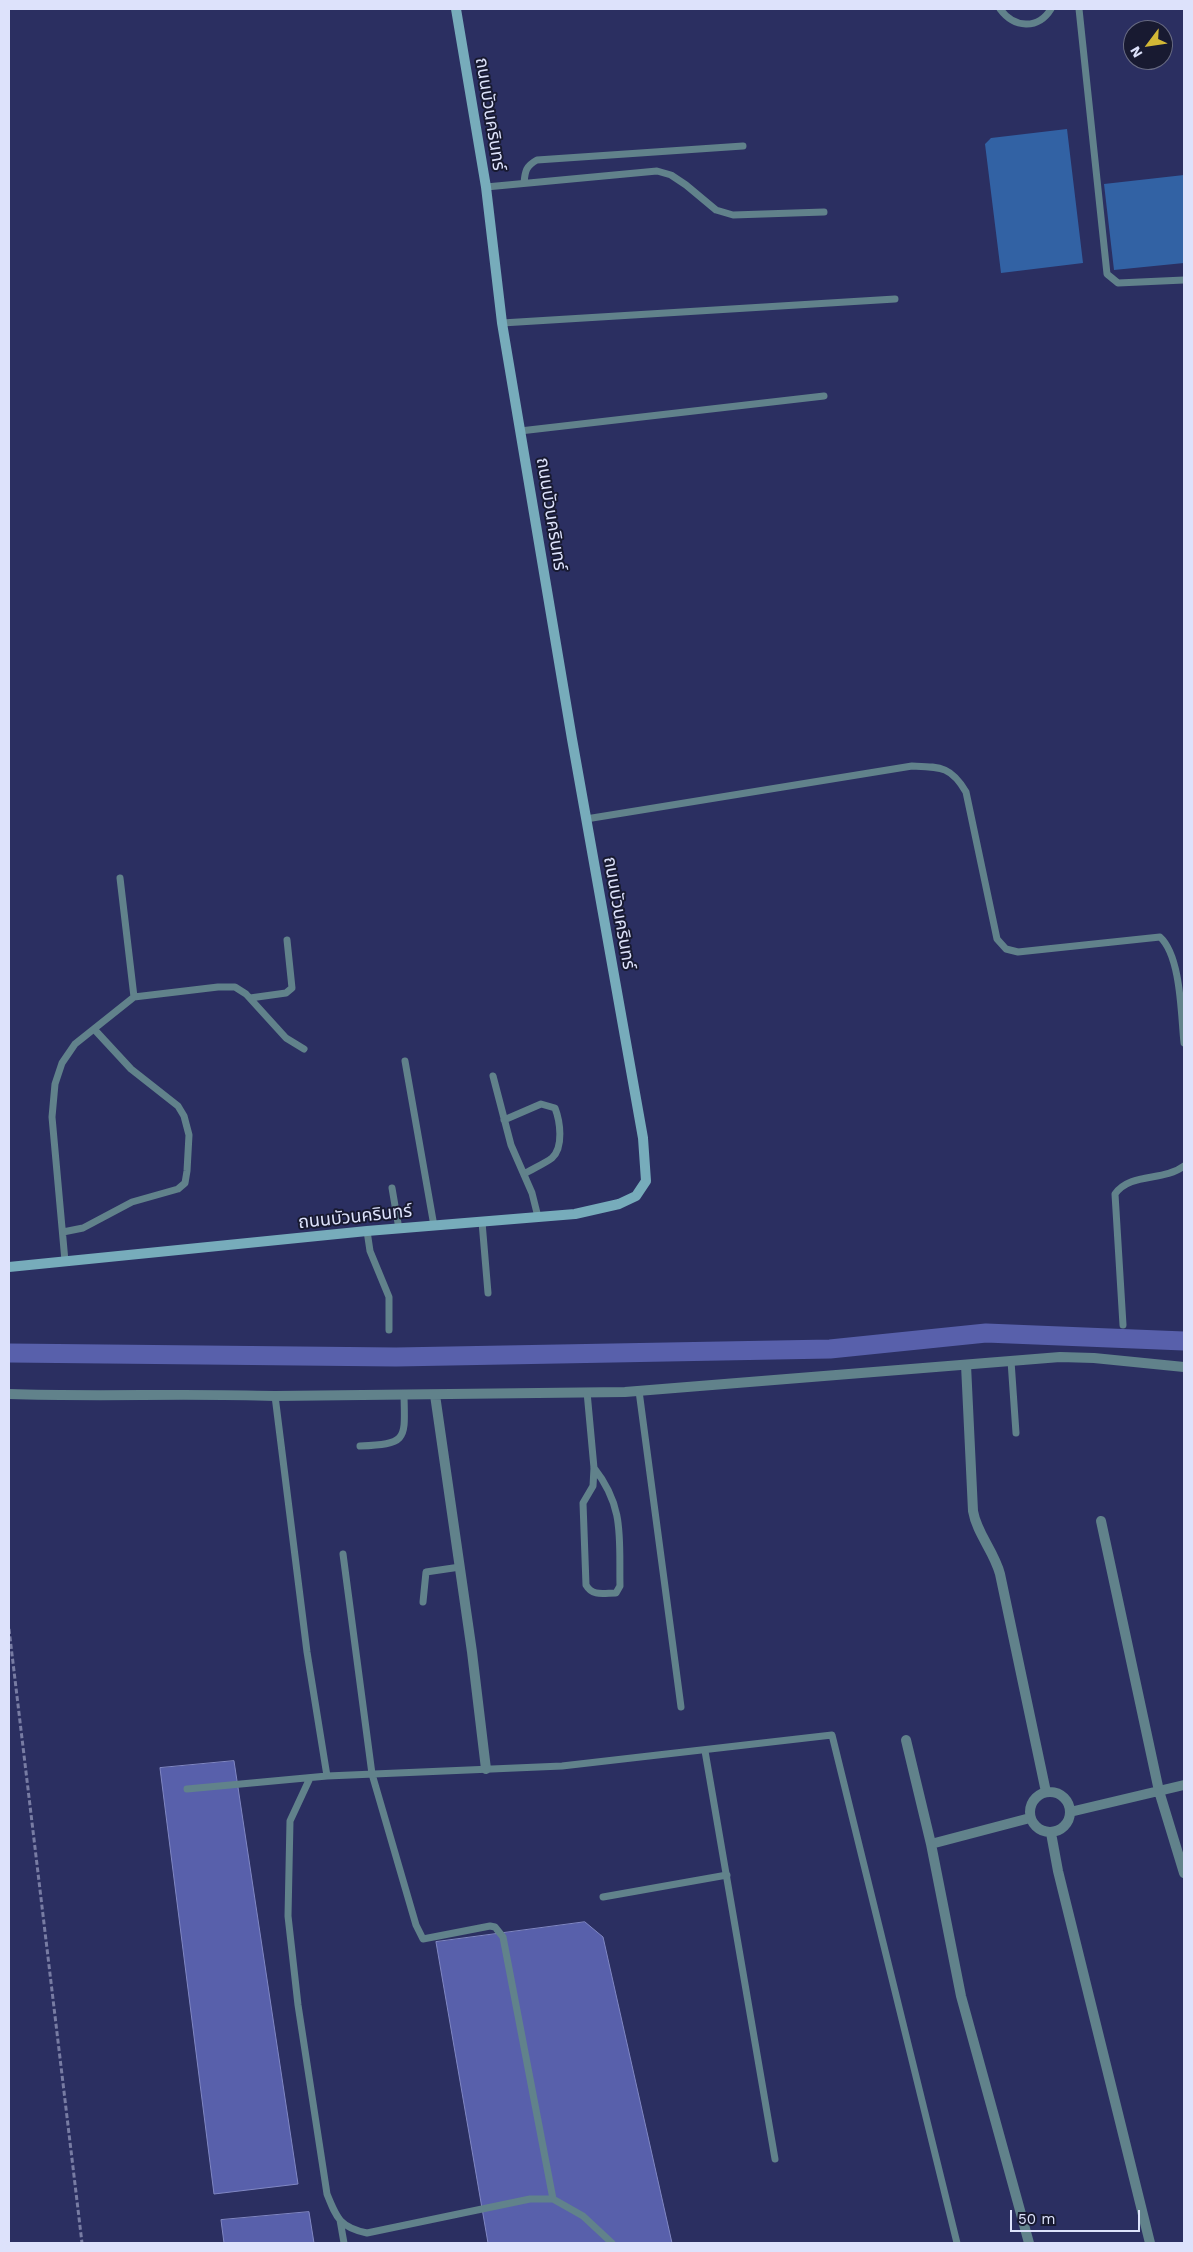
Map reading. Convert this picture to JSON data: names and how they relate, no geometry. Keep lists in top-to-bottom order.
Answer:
{
  "streets": {
    "street": ["ถนนบัวนครินทร์"]
  },
  "scale_bar": "50 m",
  "north": "bottom left"
}
